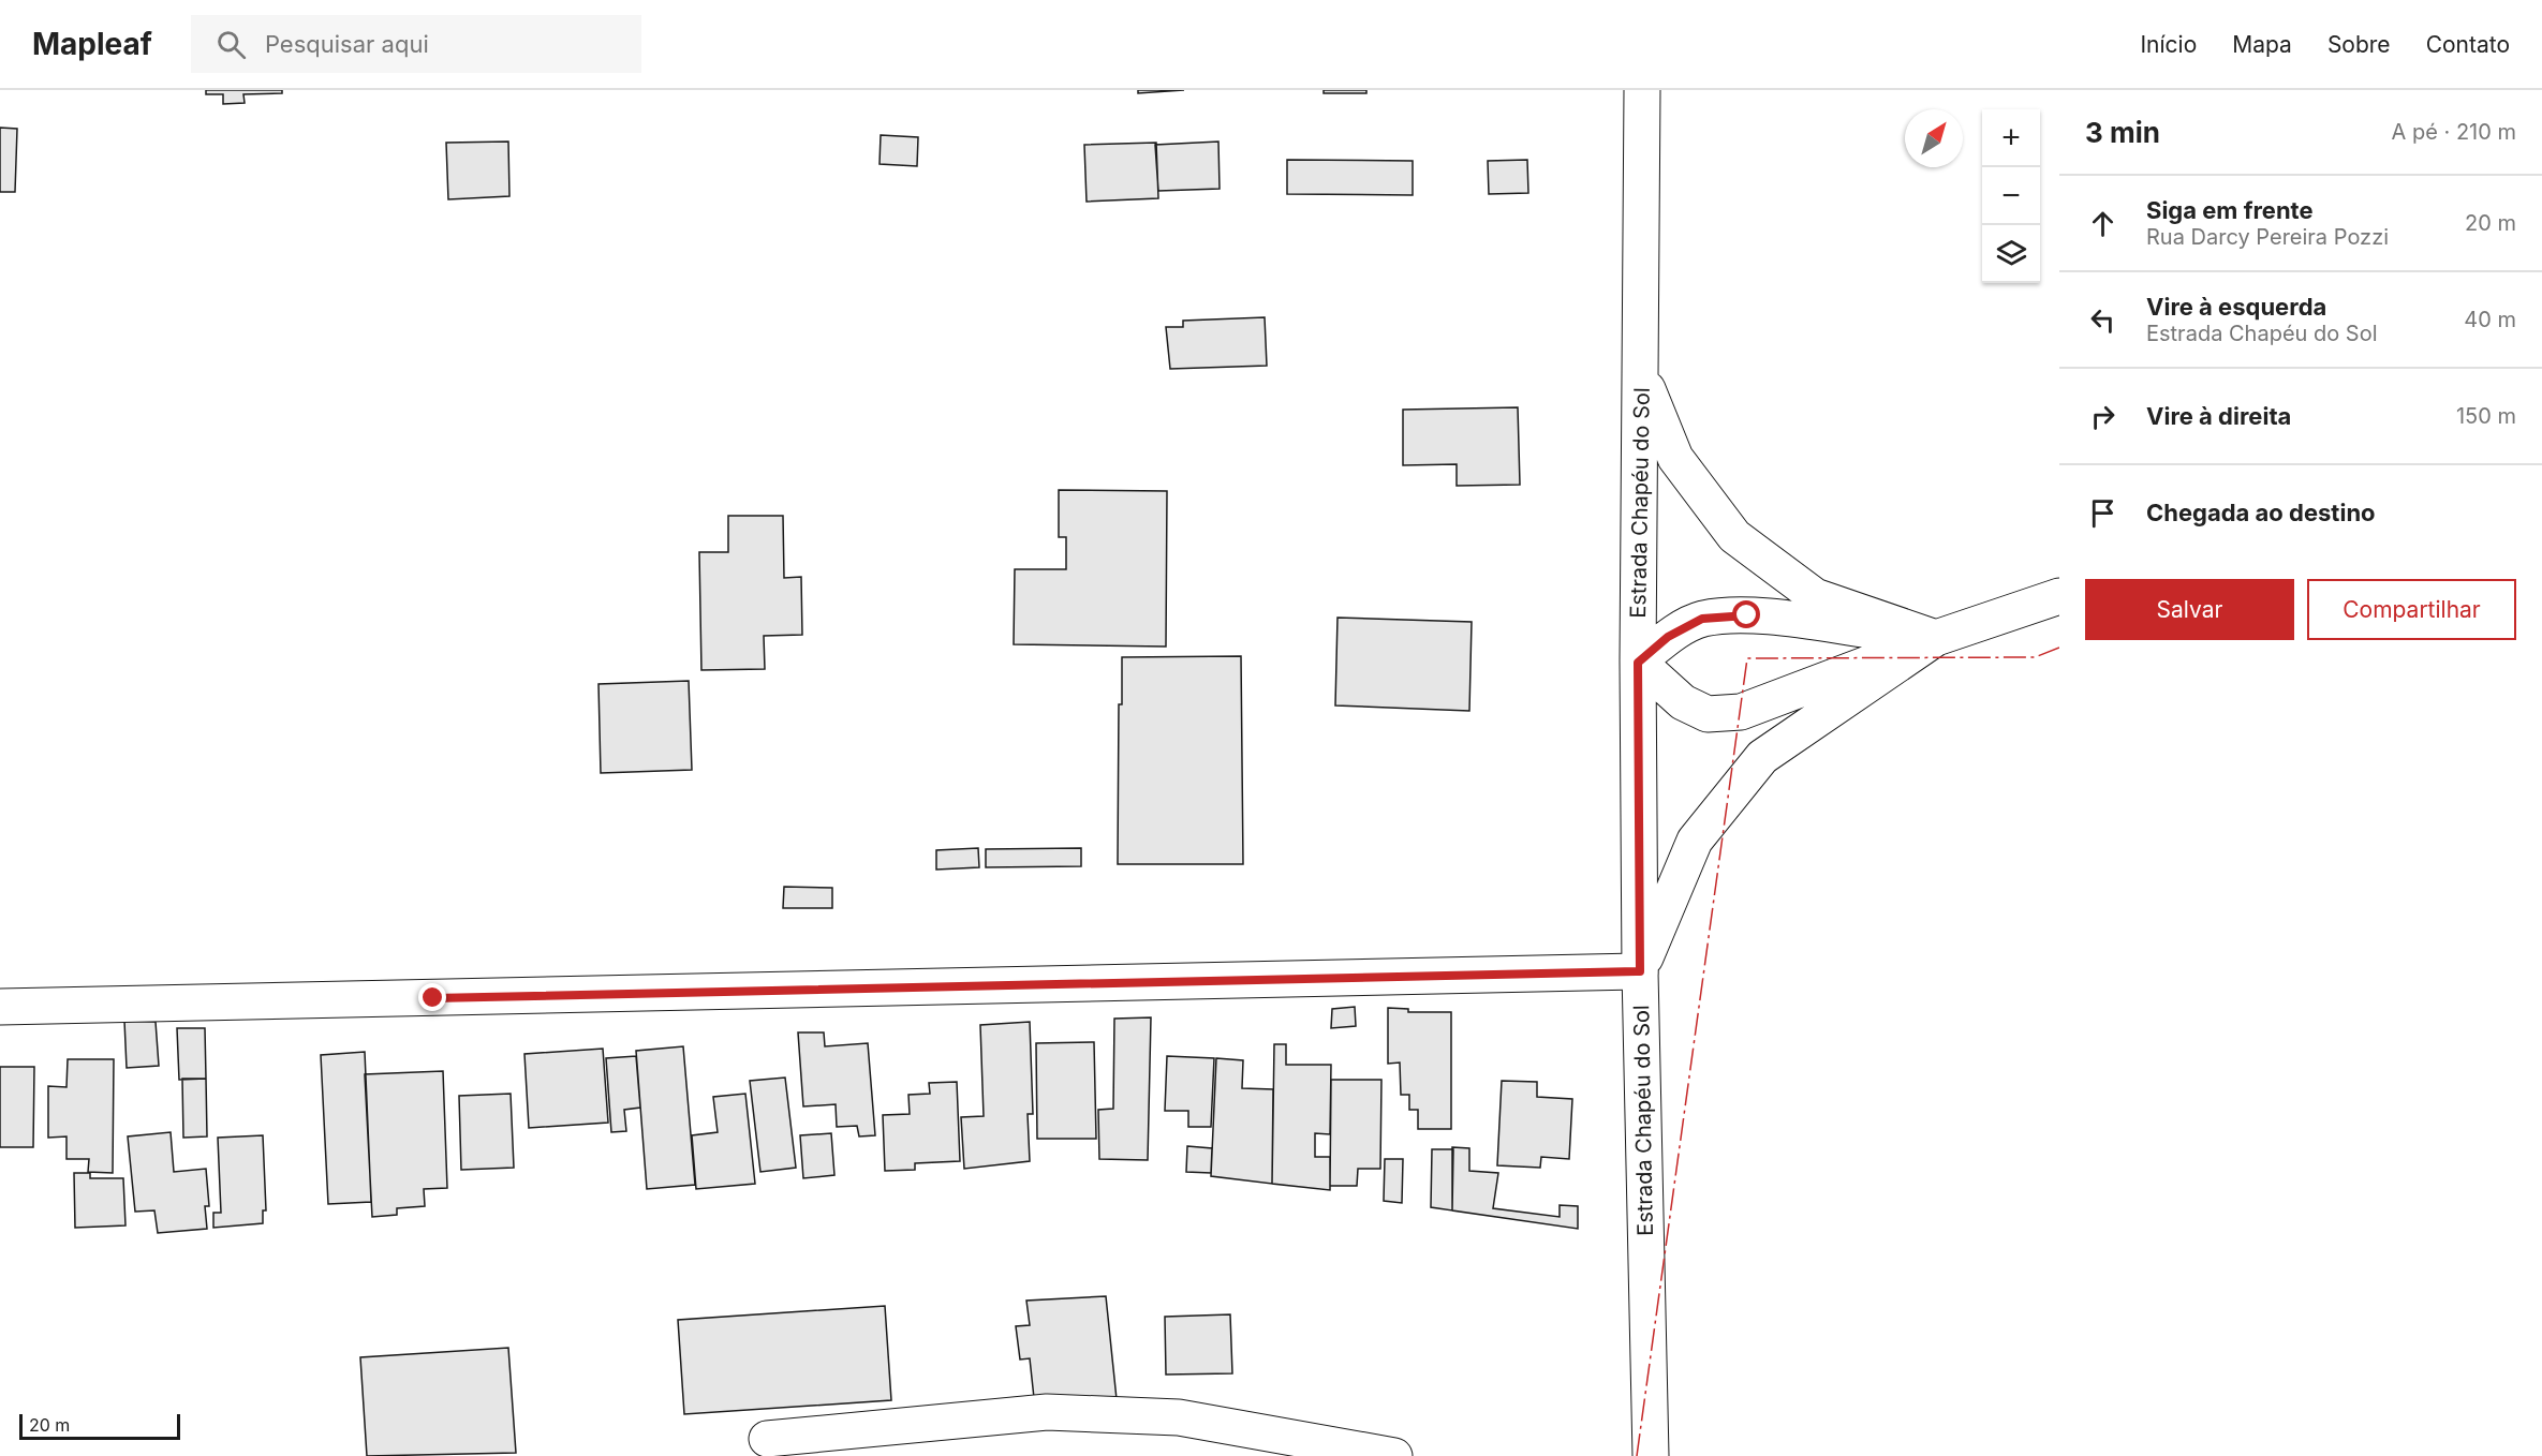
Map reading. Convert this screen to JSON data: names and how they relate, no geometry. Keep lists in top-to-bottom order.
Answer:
{
  "streets": {
    "main road": ["Estrada Chapéu do Sol"]
  },
  "scale_bar": "20 m",
  "north": "top right",
  "page": {
    "header": "Mapleaf",
    "search": "Pesquisar aqui",
    "nav": [
      "Início",
      "Mapa",
      "Sobre",
      "Contato"
    ],
    "heading": ["3 min", "A pé · 210 m"],
    "map_buttons": ["+", "−"],
    "list": [
      ["Siga em frente", "Rua Darcy Pereira Pozzi", "20 m"],
      ["Vire à esquerda", "Estrada Chapéu do Sol", "40 m"],
      ["Vire à direita", "150 m"],
      "Chegada ao destino"
    ],
    "buttons": ["Salvar", "Compartilhar"],
    "scale": "20 m"
  }
}
